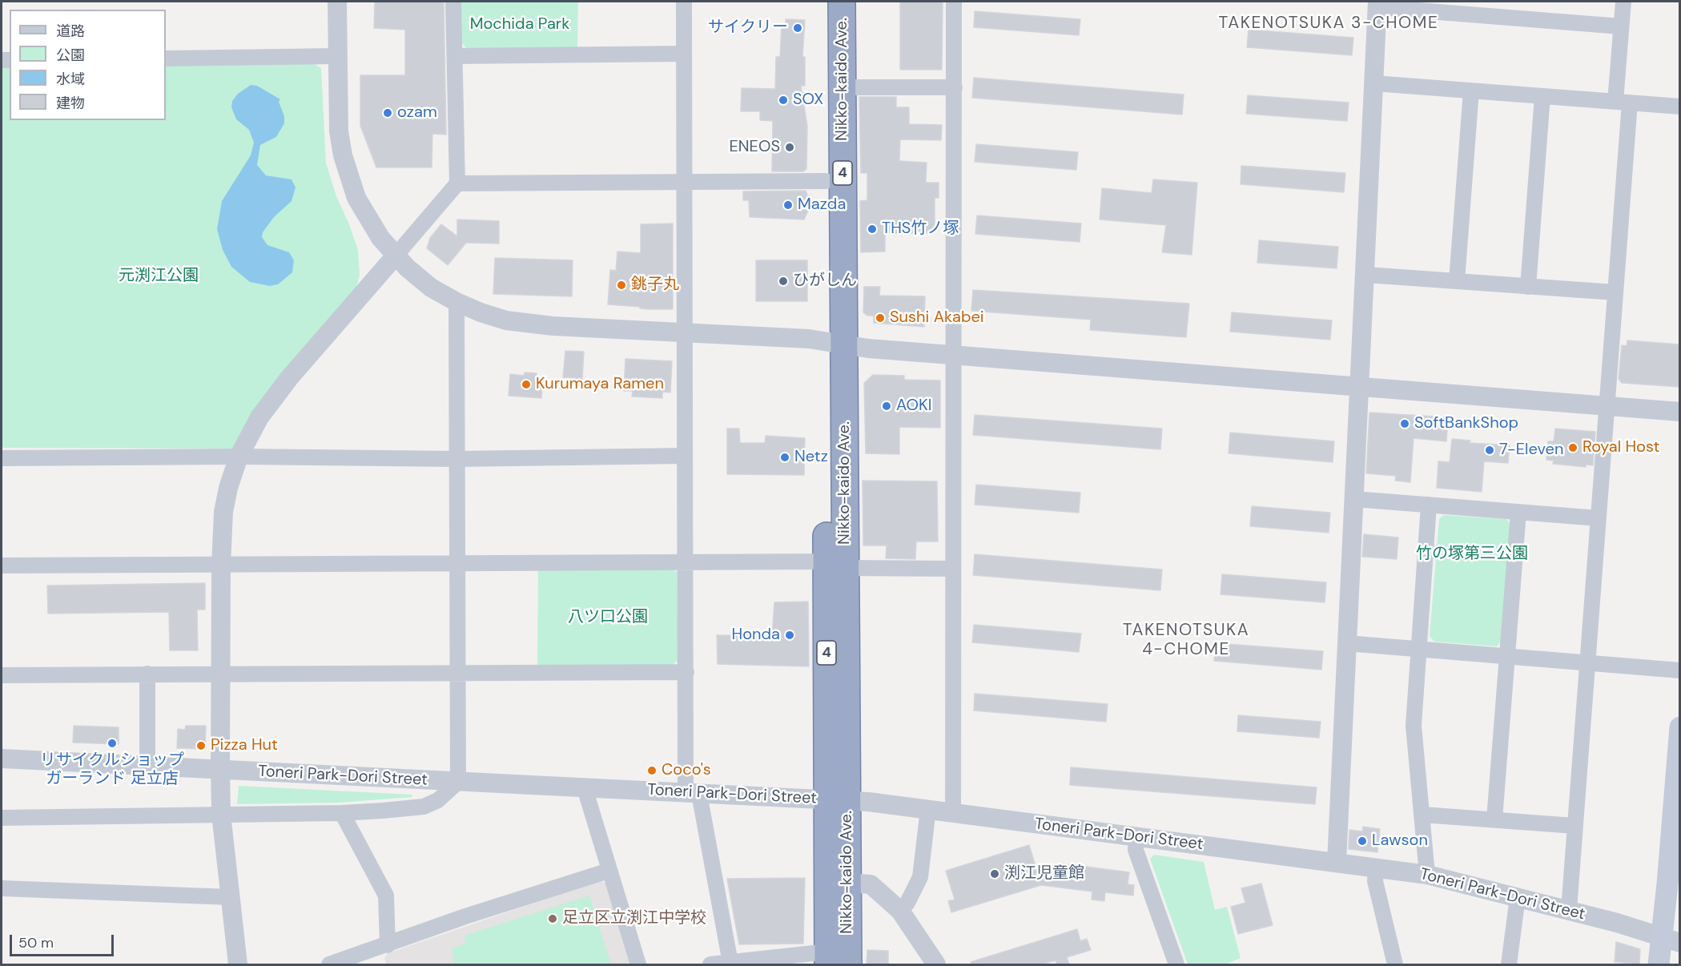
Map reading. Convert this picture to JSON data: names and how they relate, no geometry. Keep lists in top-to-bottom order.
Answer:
{
  "streets": {
    "highway": ["Nikko-kaido Ave.", "4"],
    "street": ["Toneri Park-Dori Street"]
  },
  "crossings": [
    ["Nikko-kaido Ave.", "Toneri Park-Dori Street"]
  ],
  "districts": ["TAKENOTSUKA 3-CHOME", "TAKENOTSUKA 4-CHOME"],
  "parks": [
    "Mochida Park",
    "元渕江公園",
    "竹の塚第三公園",
    "八ツ口公園"
  ],
  "places": [
    "サイクリー",
    "SOX",
    "ozam",
    "ENEOS",
    "Mazda",
    "THS竹ノ塚",
    "ひがしん",
    "銚子丸",
    "Sushi Akabei",
    "Kurumaya Ramen",
    "AOKI",
    "SoftBankShop",
    "Royal Host",
    "7-Eleven",
    "Netz",
    "Honda",
    "リサイクルショップ ガーランド 足立店",
    "Pizza Hut",
    "Coco's",
    "Lawson",
    "渕江児童館",
    "足立区立渕江中学校"
  ],
  "legend": [
    "道路",
    "公園",
    "水域",
    "建物"
  ],
  "scale_bar": "50 m"
}
